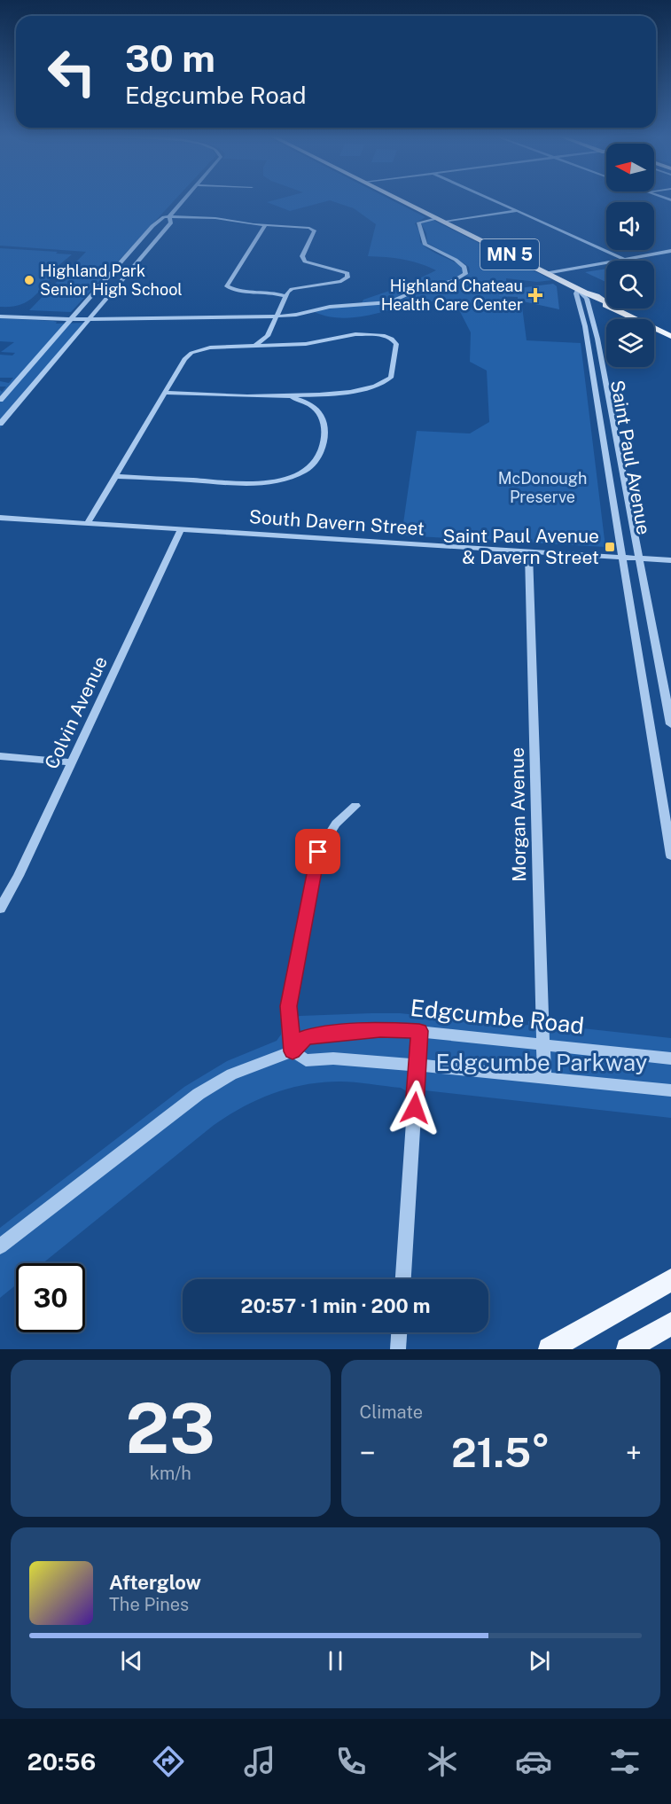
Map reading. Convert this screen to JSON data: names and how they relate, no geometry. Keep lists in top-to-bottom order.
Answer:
{
  "streets": {
    "main road": ["MN 5"],
    "street": [
      "Saint Paul Avenue",
      "South Davern Street",
      "Colvin Avenue",
      "Morgan Avenue",
      "Edgcumbe Road"
    ]
  },
  "crossings": [
    ["MN 5", "Saint Paul Avenue"],
    ["Saint Paul Avenue", "South Davern Street"],
    ["South Davern Street", "Colvin Avenue"],
    ["South Davern Street", "Morgan Avenue"],
    ["Morgan Avenue", "Edgcumbe Road"]
  ],
  "parks": ["McDonough Preserve", "Edgcumbe Parkway"],
  "places": {
    "other": ["Highland Park Senior High School"],
    "health": ["Highland Chateau Health Care Center"],
    "transit": ["Saint Paul Avenue & Davern Street"]
  },
  "north": "left",
  "page": {
    "turn": ["30 m", "Edgcumbe Road"],
    "limit": "30",
    "trip": "20:57 · 1 min · 200 m",
    "tile": [
      ["23", "km/h"],
      "Climate"
    ],
    "heat": ["−", "21.5°", "+"],
    "song": ["Afterglow", "The Pines"],
    "tabs": "20:56"
  }
}
